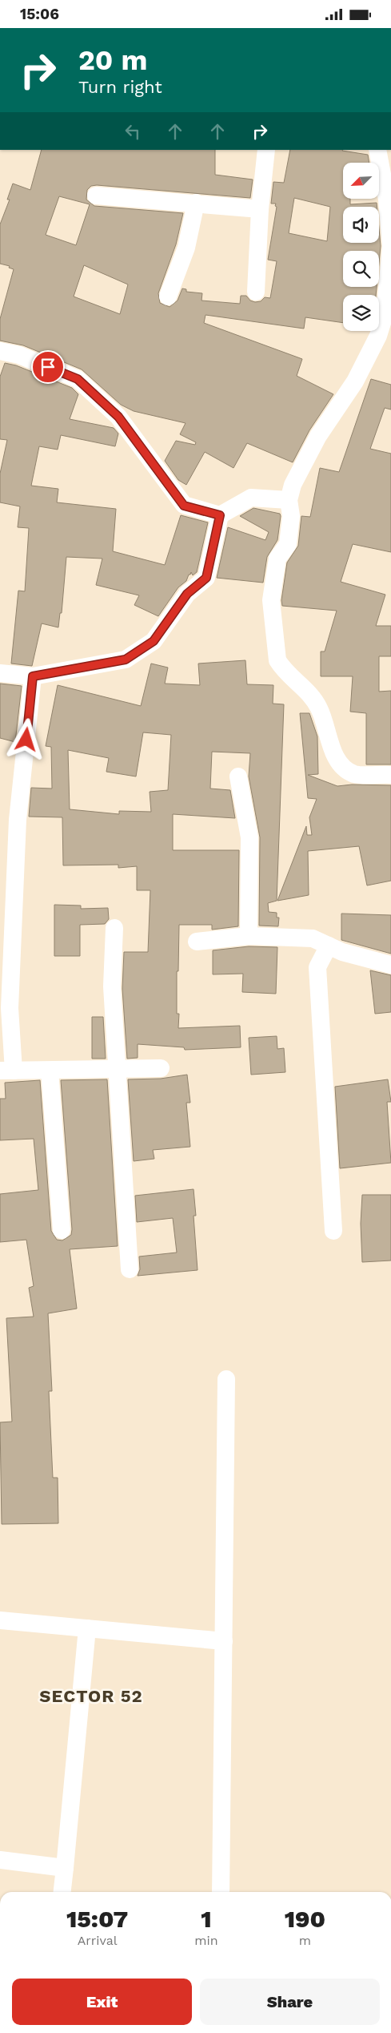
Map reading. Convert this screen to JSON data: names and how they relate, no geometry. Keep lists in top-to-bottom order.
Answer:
{
  "districts": ["SECTOR 52"],
  "north": "bottom left",
  "page": {
    "status": "15:06",
    "turn": ["20 m", "Turn right"],
    "eta": [
      "15:07",
      "Arrival",
      "1",
      "min",
      "190",
      "m"
    ],
    "buttons": ["Exit", "Share"]
  }
}
